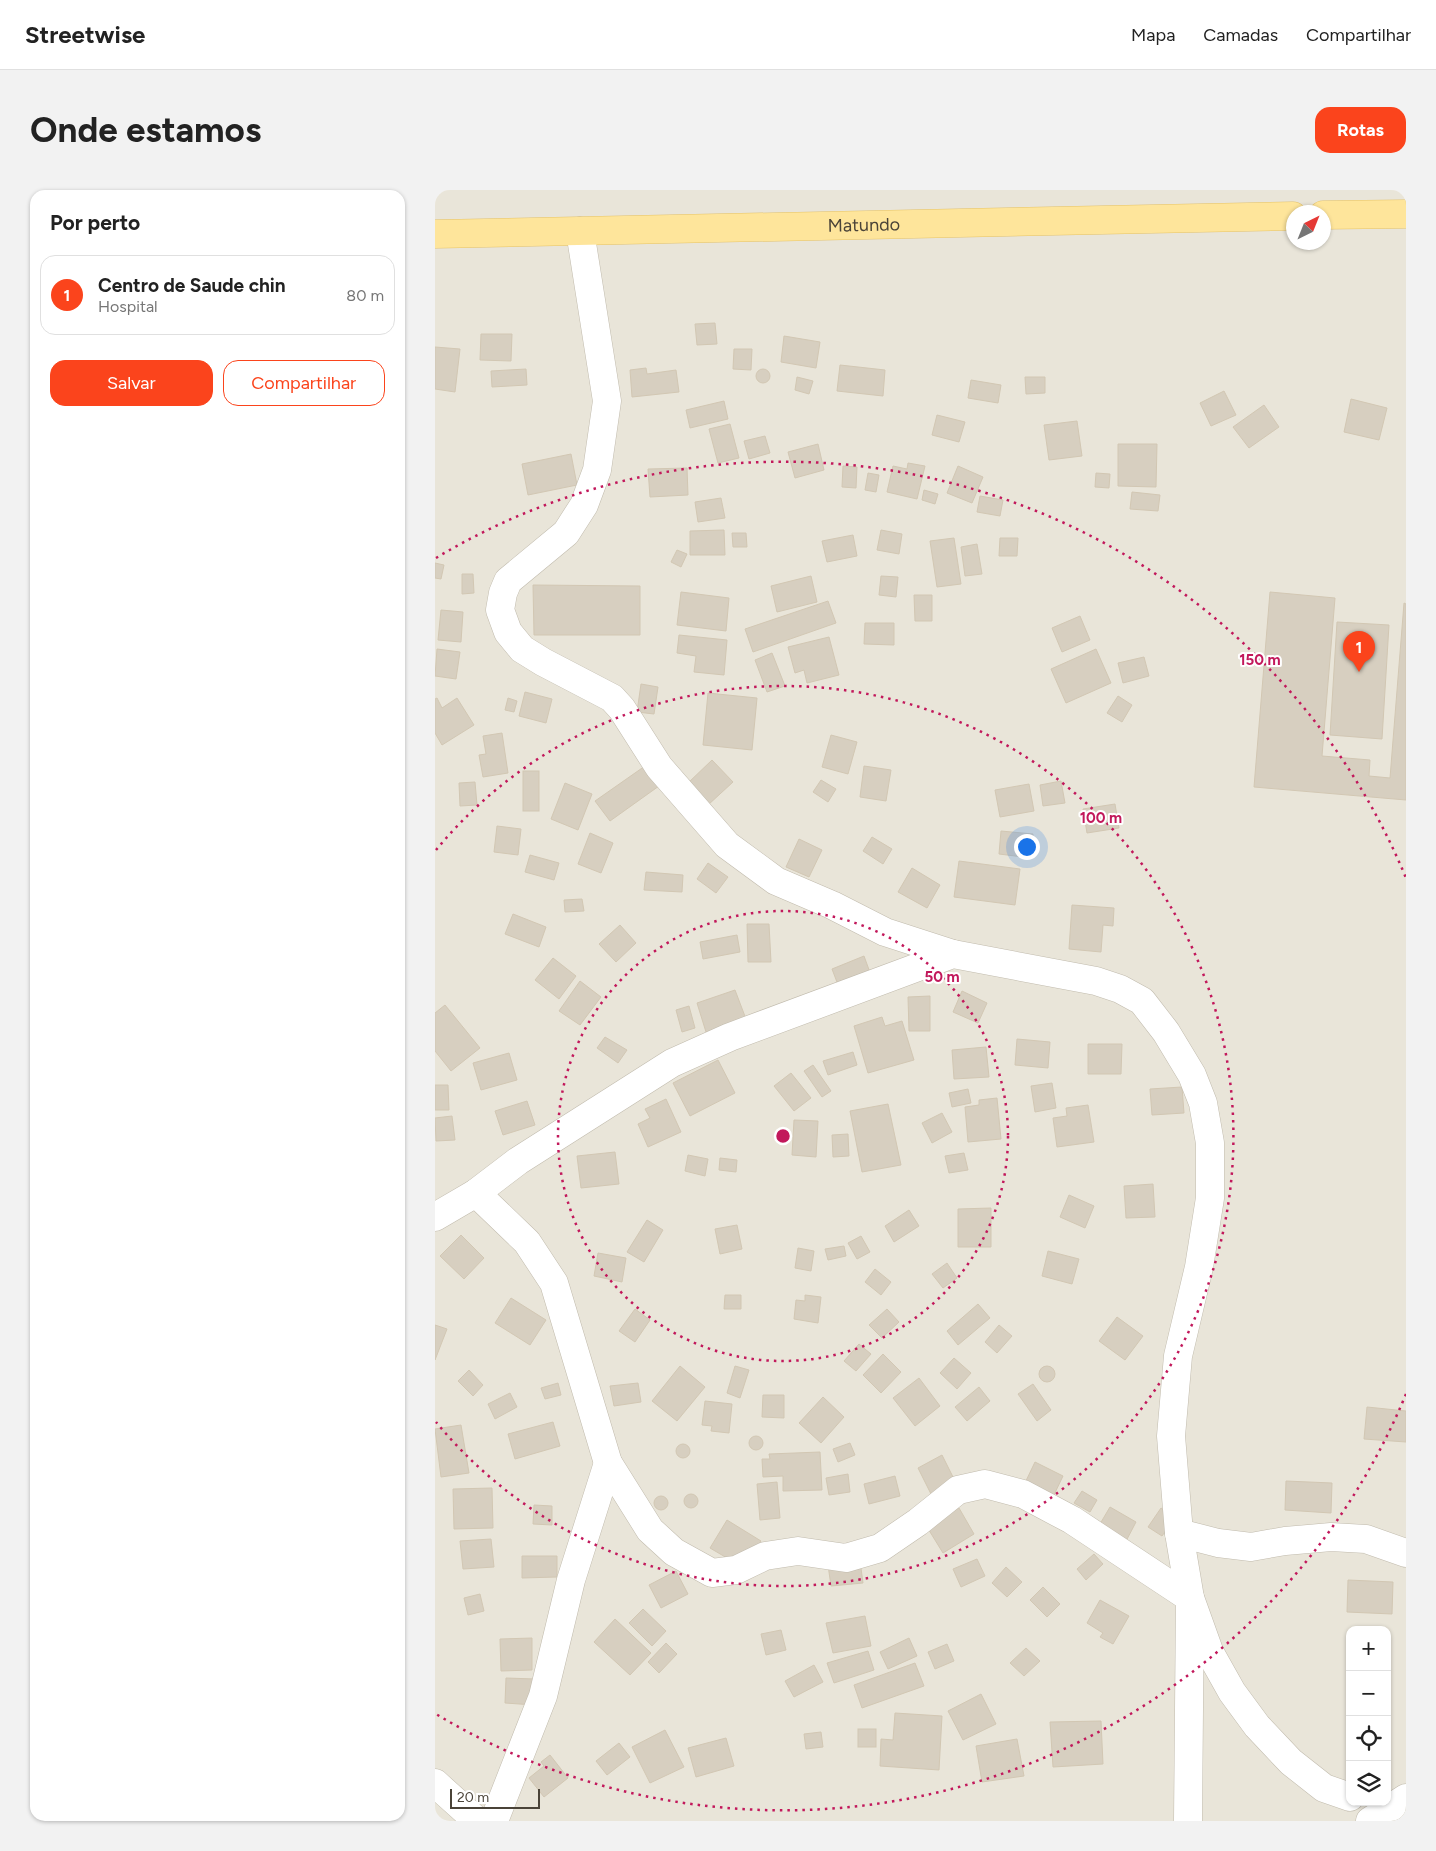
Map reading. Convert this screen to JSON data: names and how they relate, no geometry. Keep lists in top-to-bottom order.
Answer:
{
  "streets": {
    "main road": ["Matundo"]
  },
  "scale_bar": "20 m",
  "north": "top right",
  "page": {
    "header": "Streetwise",
    "nav": ["Mapa", "Camadas", "Compartilhar"],
    "buttons": [
      "Rotas",
      ["Salvar", "Compartilhar"]
    ],
    "title": "Onde estamos",
    "heading": "Por perto",
    "list": [
      {
        "mark": "1",
        "name": "Centro de Saude chin",
        "note": "Hospital",
        "value": "80 m"
      }
    ],
    "pins": "1",
    "map_buttons": ["+", "−"],
    "scale": "20 m"
  },
  "rings": ["150 m", "100 m", "50 m"]
}
